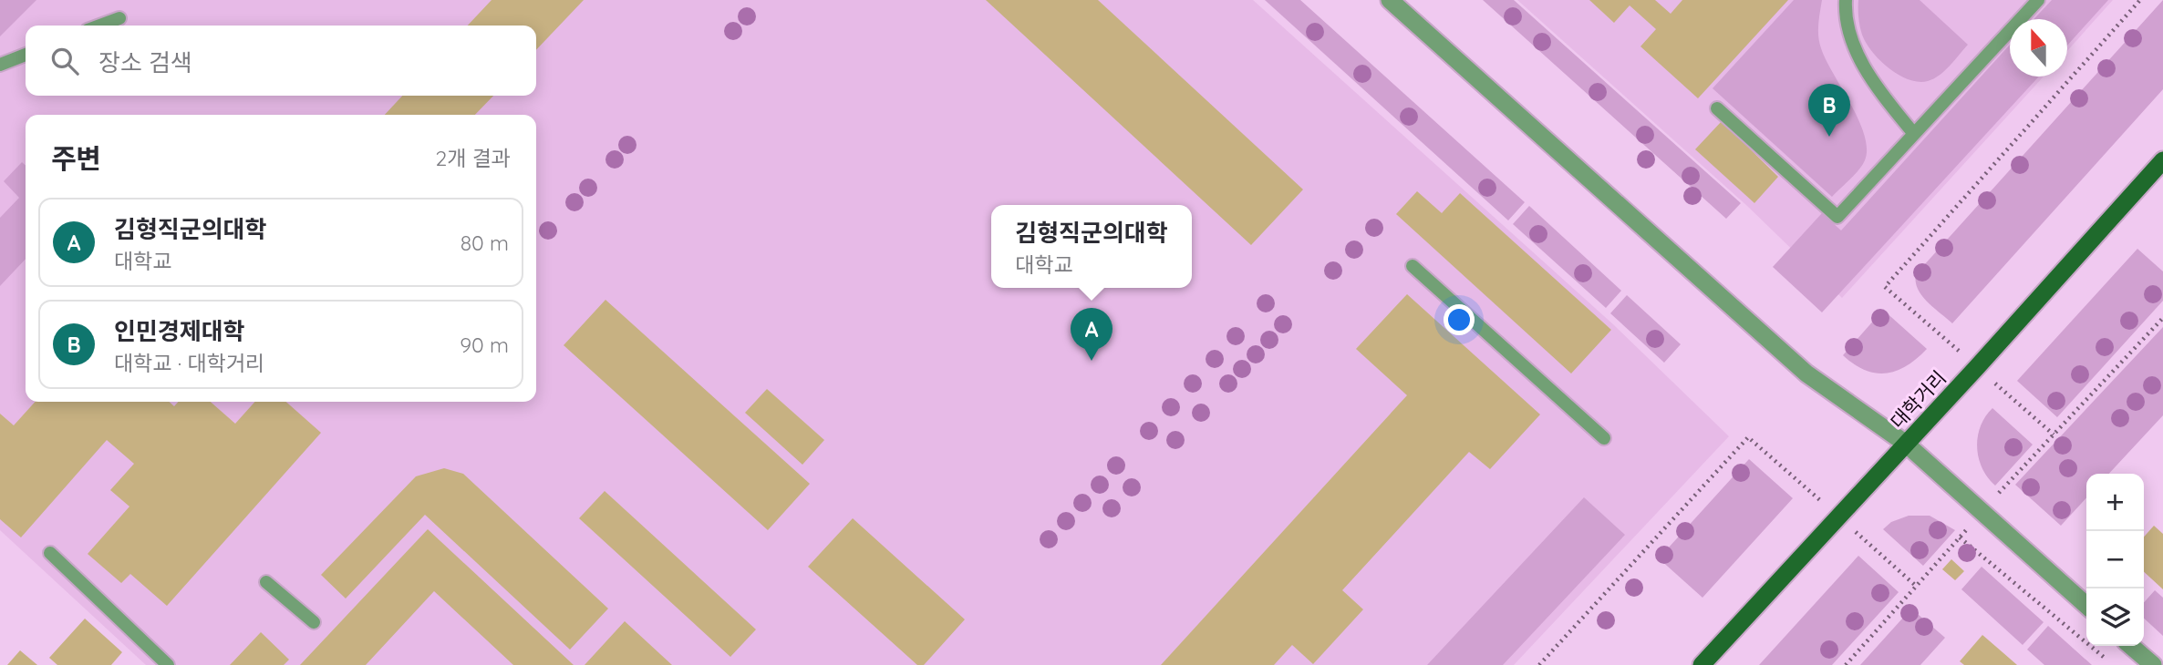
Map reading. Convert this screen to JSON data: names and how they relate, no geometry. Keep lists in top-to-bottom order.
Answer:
{
  "streets": {
    "main road": ["대학거리"]
  },
  "north": "top",
  "page": {
    "search": "장소 검색",
    "pins": ["B", "A"],
    "heading": ["주변", "2개 결과"],
    "list": [
      {
        "mark": "A",
        "name": "김형직군의대학",
        "note": "대학교",
        "value": "80 m"
      },
      {
        "mark": "B",
        "name": "인민경제대학",
        "note": "대학교 · 대학거리",
        "value": "90 m"
      }
    ],
    "popup": ["김형직군의대학", "대학교"],
    "map_buttons": ["+", "−"]
  }
}
